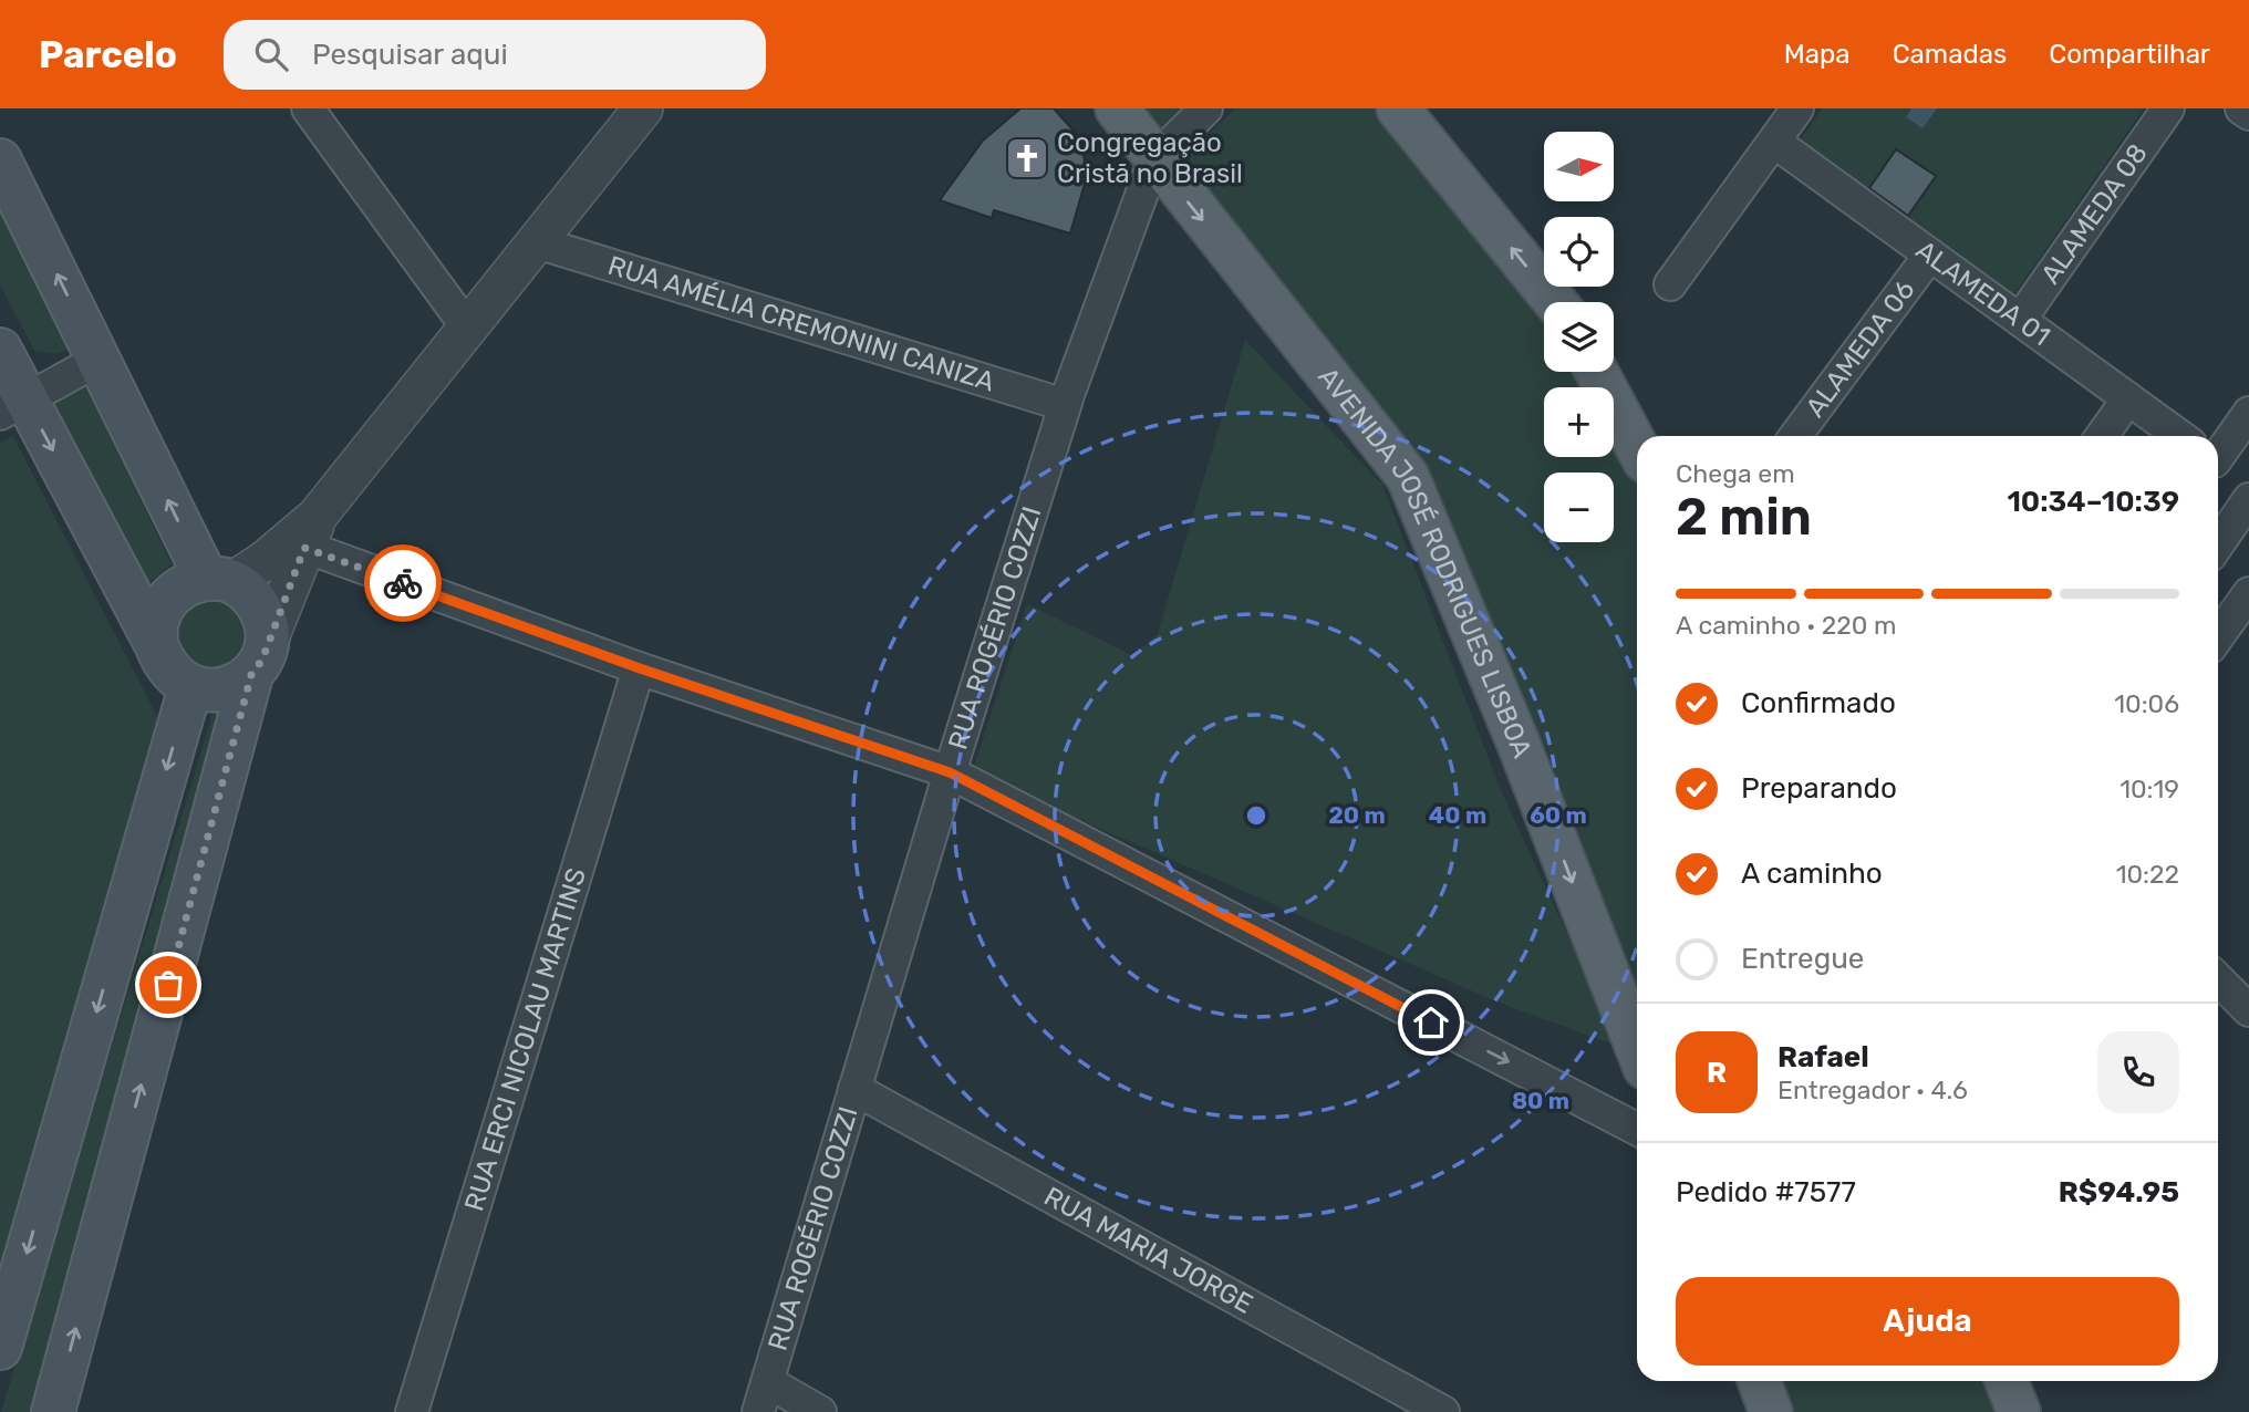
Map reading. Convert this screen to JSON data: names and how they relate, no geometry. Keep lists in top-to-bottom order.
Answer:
{
  "streets": {
    "main road": ["AVENIDA JOSÉ RODRIGUES LISBOA"],
    "street": [
      "ALAMEDA 08",
      "ALAMEDA 01",
      "RUA AMÉLIA CREMONINI CANIZA",
      "ALAMEDA 06",
      "RUA ROGÉRIO COZZI",
      "RUA ERCI NICOLAU MARTINS",
      "RUA MARIA JORGE"
    ]
  },
  "crossings": [
    ["ALAMEDA 08", "ALAMEDA 01"],
    ["ALAMEDA 01", "ALAMEDA 06"],
    ["RUA AMÉLIA CREMONINI CANIZA", "RUA ROGÉRIO COZZI"],
    ["AVENIDA JOSÉ RODRIGUES LISBOA", "RUA ROGÉRIO COZZI"],
    ["RUA ROGÉRIO COZZI", "RUA MARIA JORGE"]
  ],
  "places": {
    "church": ["Congregação Cristã no Brasil"]
  },
  "north": "right",
  "page": {
    "header": "Parcelo",
    "search": "Pesquisar aqui",
    "nav": ["Mapa", "Camadas", "Compartilhar"],
    "map_buttons": ["+", "−"],
    "heading": ["2 min", "Chega em", "10:34–10:39"],
    "panel": [
      "Rafael",
      "Entregador · 4.6",
      "Pedido #7577",
      "R$94.95"
    ],
    "bar": "A caminho · 220 m",
    "list": [
      ["Confirmado", "10:06"],
      ["Preparando", "10:19"],
      ["A caminho", "10:22"],
      "Entregue"
    ],
    "round": "R",
    "buttons": "Ajuda"
  },
  "rings": [
    "20 m",
    "40 m",
    "60 m",
    "80 m"
  ]
}
